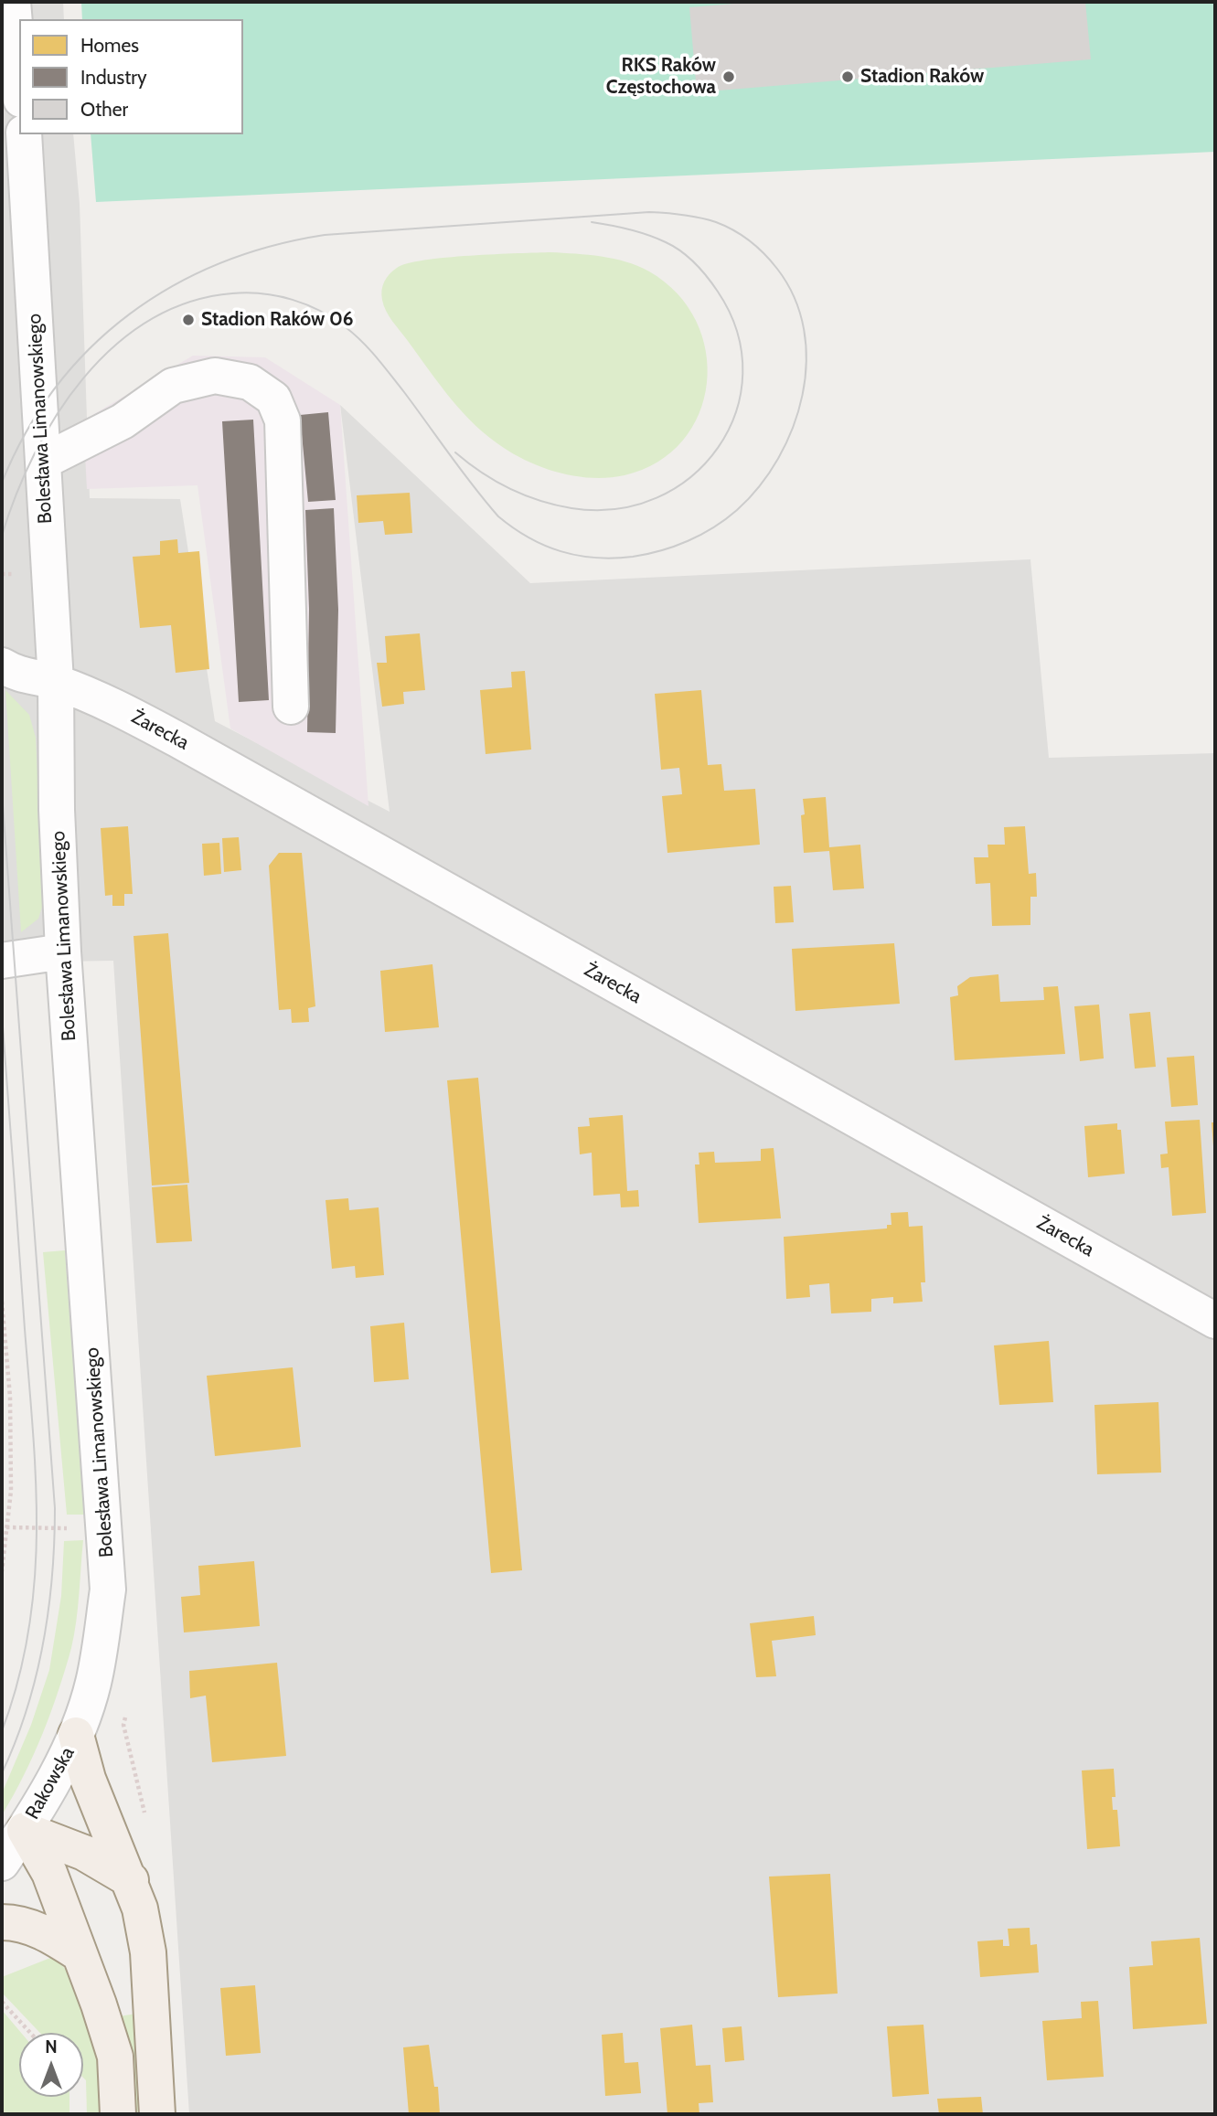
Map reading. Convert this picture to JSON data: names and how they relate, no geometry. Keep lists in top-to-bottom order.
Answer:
{
  "streets": {
    "street": ["Bolesława Limanowskiego", "Żarecka", "Rakowska"]
  },
  "crossings": [
    ["Bolesława Limanowskiego", "Żarecka"],
    ["Bolesława Limanowskiego", "Rakowska"]
  ],
  "places": ["RKS Raków Częstochowa", "Stadion Raków", "Stadion Raków 06"],
  "legend": ["Homes", "Industry", "Other"],
  "north": "top"
}
